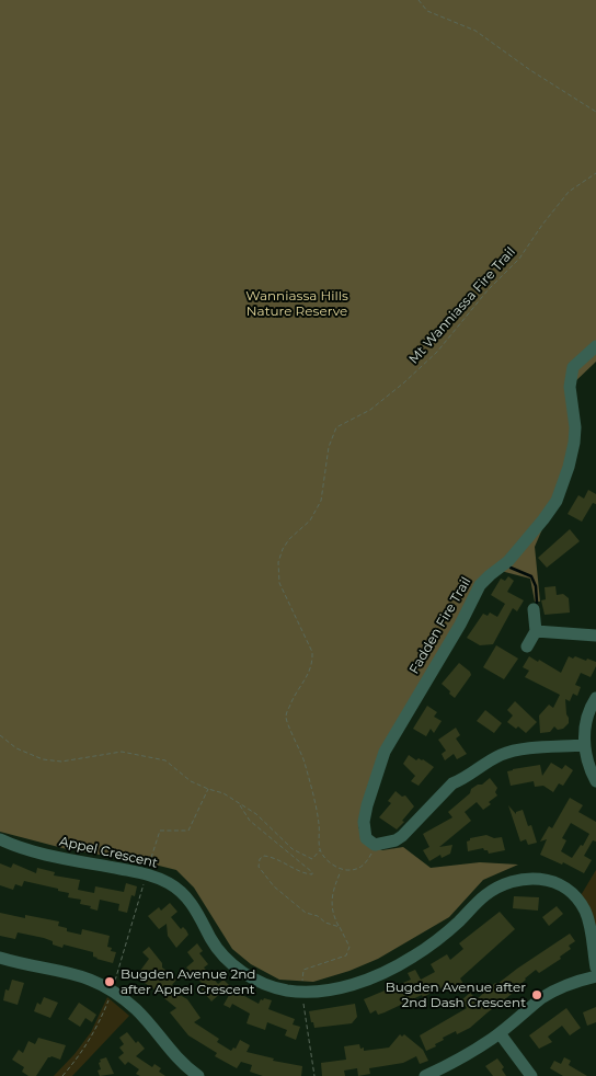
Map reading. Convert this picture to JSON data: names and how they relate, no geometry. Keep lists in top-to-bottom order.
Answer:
{
  "streets": {
    "street": ["Fadden Fire Trail", "Appel Crescent"],
    "path": ["Mt Wanniassa Fire Trail"]
  },
  "parks": ["Wanniassa Hills Nature Reserve"],
  "places": ["Bugden Avenue 2nd after Appel Crescent", "Bugden Avenue after 2nd Dash Crescent"]
}
